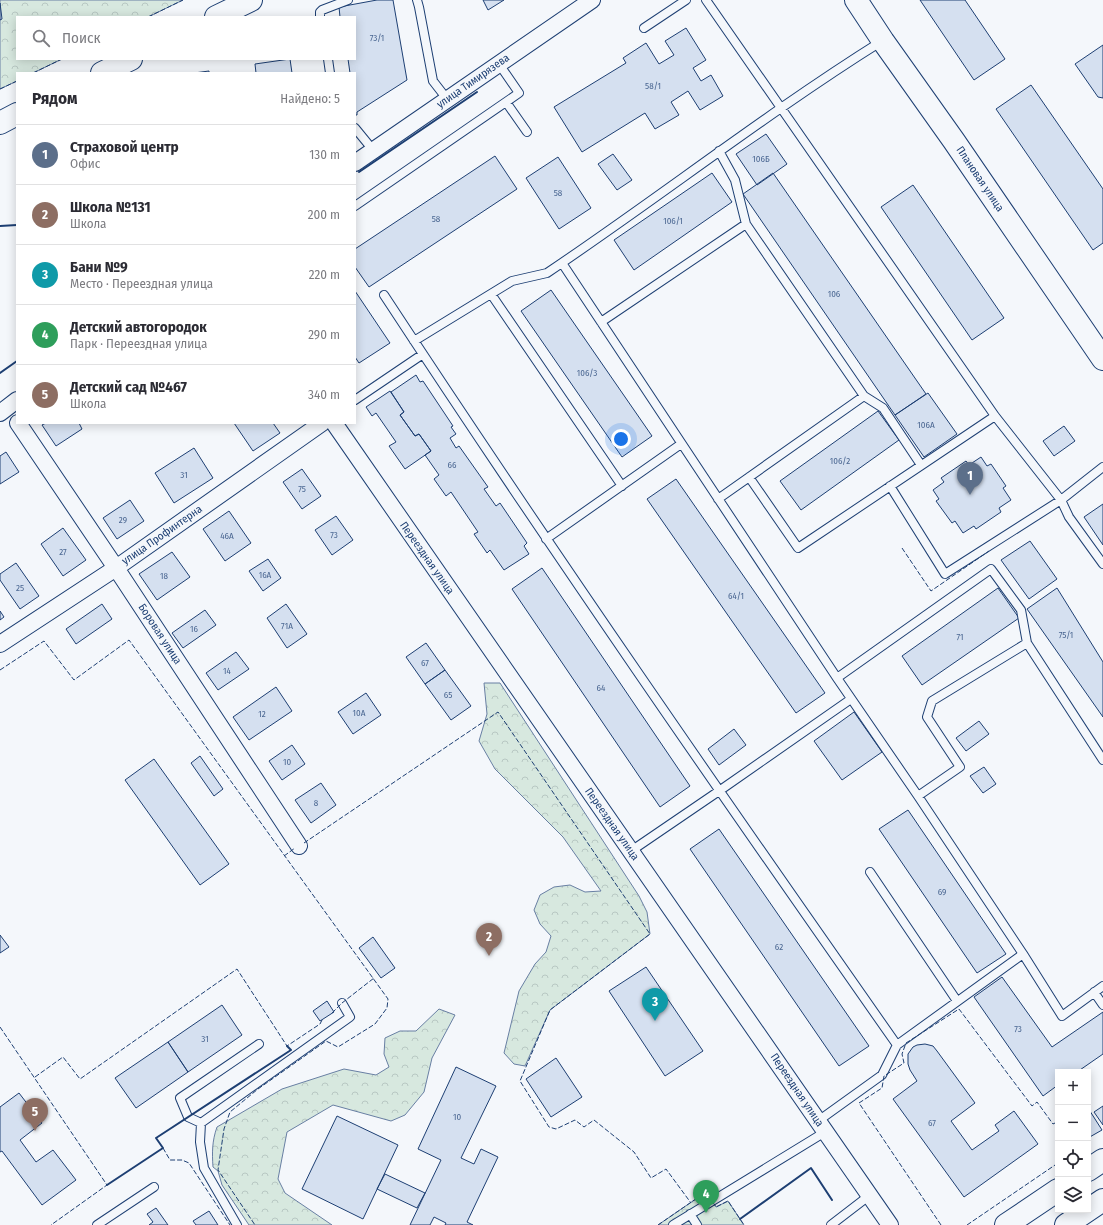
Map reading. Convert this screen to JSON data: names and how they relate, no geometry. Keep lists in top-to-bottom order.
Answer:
{
  "streets": {
    "main road": ["Плановая улица"],
    "street": [
      "улица Тимирязева",
      "улица Профинтерна",
      "Переездная улица",
      "Боровая улица"
    ]
  },
  "crossings": [
    ["улица Профинтерна", "Боровая улица"]
  ],
  "house_numbers": [
    "73/1",
    "58/1",
    "106Б",
    "58",
    "58",
    "106/1",
    "106",
    "106/3",
    "106А",
    "106/2",
    "66",
    "31",
    "75",
    "29",
    "73",
    "46А",
    "27",
    "16А",
    "18",
    "25",
    "64/1",
    "71А",
    "16",
    "75/1",
    "71",
    "67",
    "14",
    "64",
    "65",
    "10А",
    "12",
    "10",
    "8",
    "69",
    "62",
    "73",
    "31",
    "10",
    "67"
  ],
  "page": {
    "search": "Поиск",
    "heading": ["Рядом", "Найдено: 5"],
    "list": [
      {
        "mark": "1",
        "name": "Страховой центр",
        "note": "Офис",
        "value": "130 m"
      },
      {
        "mark": "2",
        "name": "Школа №131",
        "note": "Школа",
        "value": "200 m"
      },
      {
        "mark": "3",
        "name": "Бани №9",
        "note": "Место · Переездная улица",
        "value": "220 m"
      },
      {
        "mark": "4",
        "name": "Детский автогородок",
        "note": "Парк · Переездная улица",
        "value": "290 m"
      },
      {
        "mark": "5",
        "name": "Детский сад №467",
        "note": "Школа",
        "value": "340 m"
      }
    ],
    "pins": [
      "1",
      "2",
      "3",
      "5",
      "4"
    ],
    "map_buttons": ["+", "−"]
  }
}
